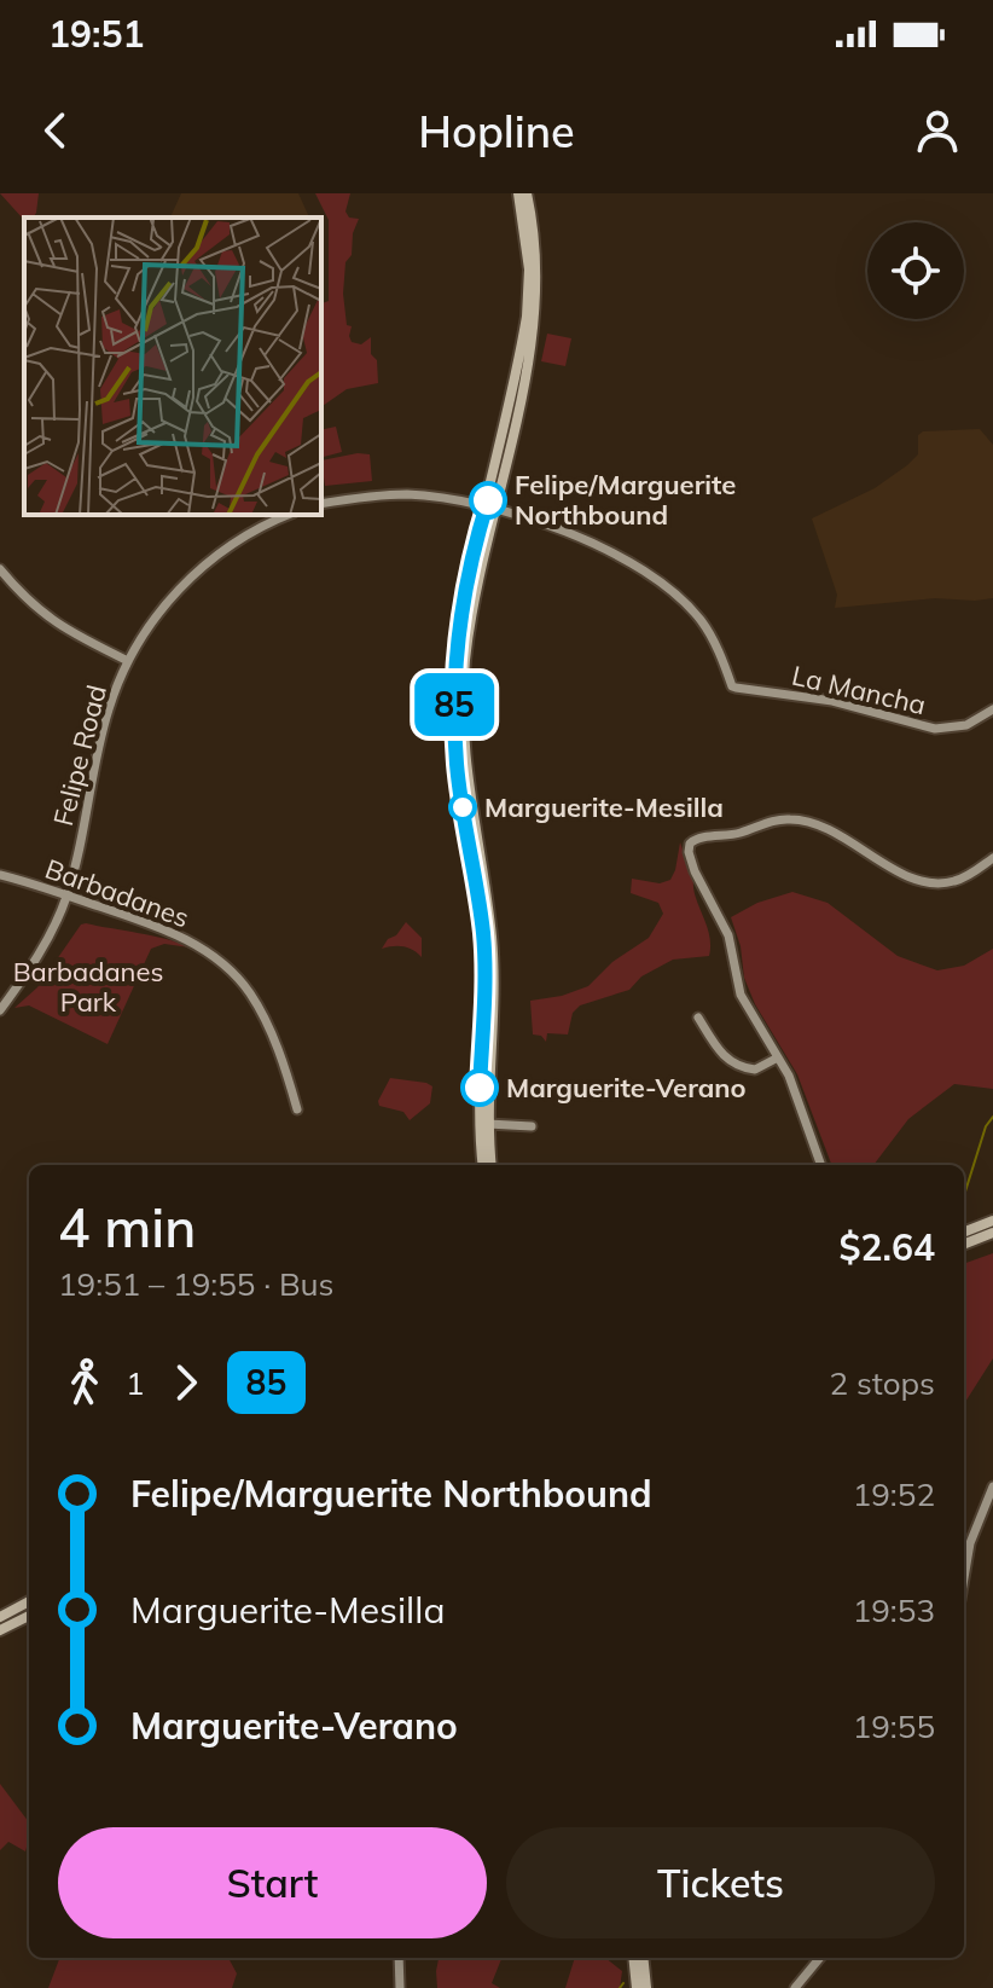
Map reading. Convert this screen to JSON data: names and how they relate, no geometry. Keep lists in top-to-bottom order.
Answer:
{
  "streets": {
    "street": ["La Mancha", "Felipe Road", "Barbadanes"]
  },
  "crossings": [
    ["Felipe Road", "Barbadanes"]
  ],
  "parks": ["Barbadanes Park"],
  "places": ["Felipe/Marguerite Northbound", "Marguerite-Mesilla", "Marguerite-Verano"],
  "lines": ["bus line 85"],
  "page": {
    "status": "19:51",
    "header": "Hopline",
    "on_map": "85",
    "heading": ["4 min", "19:51 – 19:55 · Bus", "$2.64"],
    "legs": ["1", "85", "2 stops"],
    "list": [
      {
        "name": "Felipe/Marguerite Northbound",
        "value": "19:52"
      },
      {
        "name": "Marguerite-Mesilla",
        "value": "19:53"
      },
      {
        "name": "Marguerite-Verano",
        "value": "19:55"
      }
    ],
    "buttons": ["Start", "Tickets"]
  }
}
